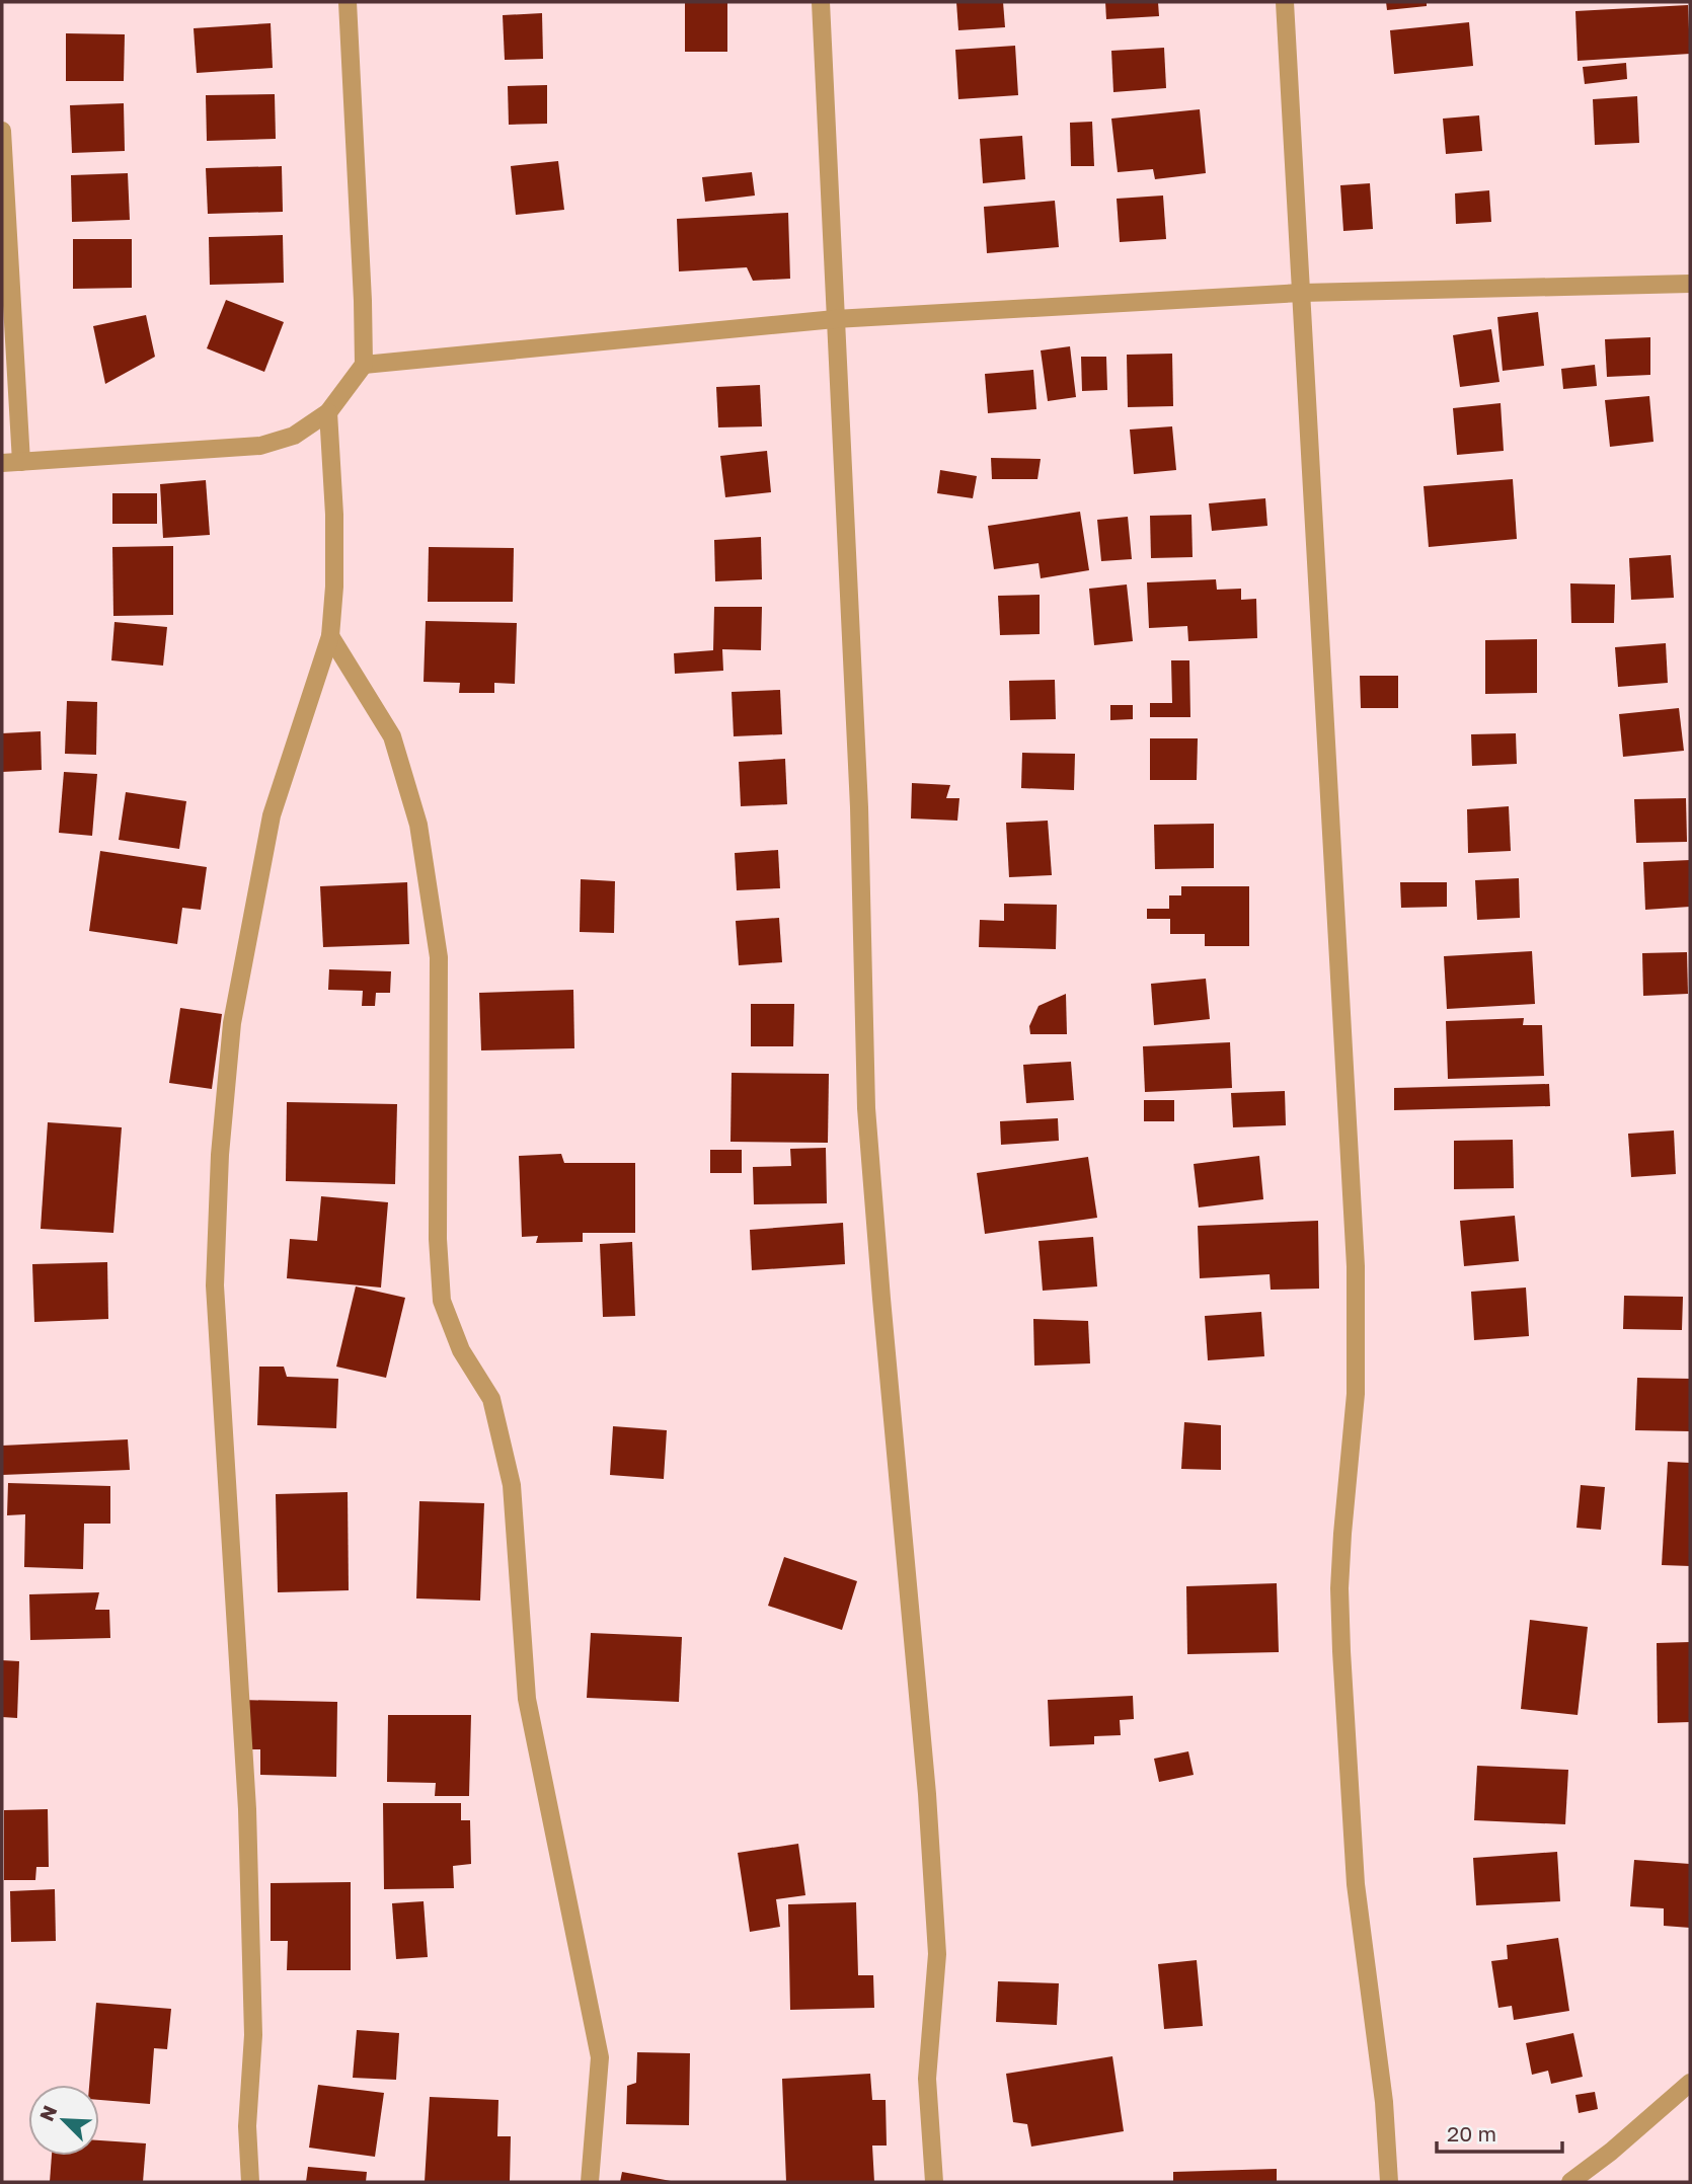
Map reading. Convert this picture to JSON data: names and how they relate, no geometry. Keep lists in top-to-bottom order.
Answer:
{
  "scale_bar": "20 m",
  "north": "top left"
}
